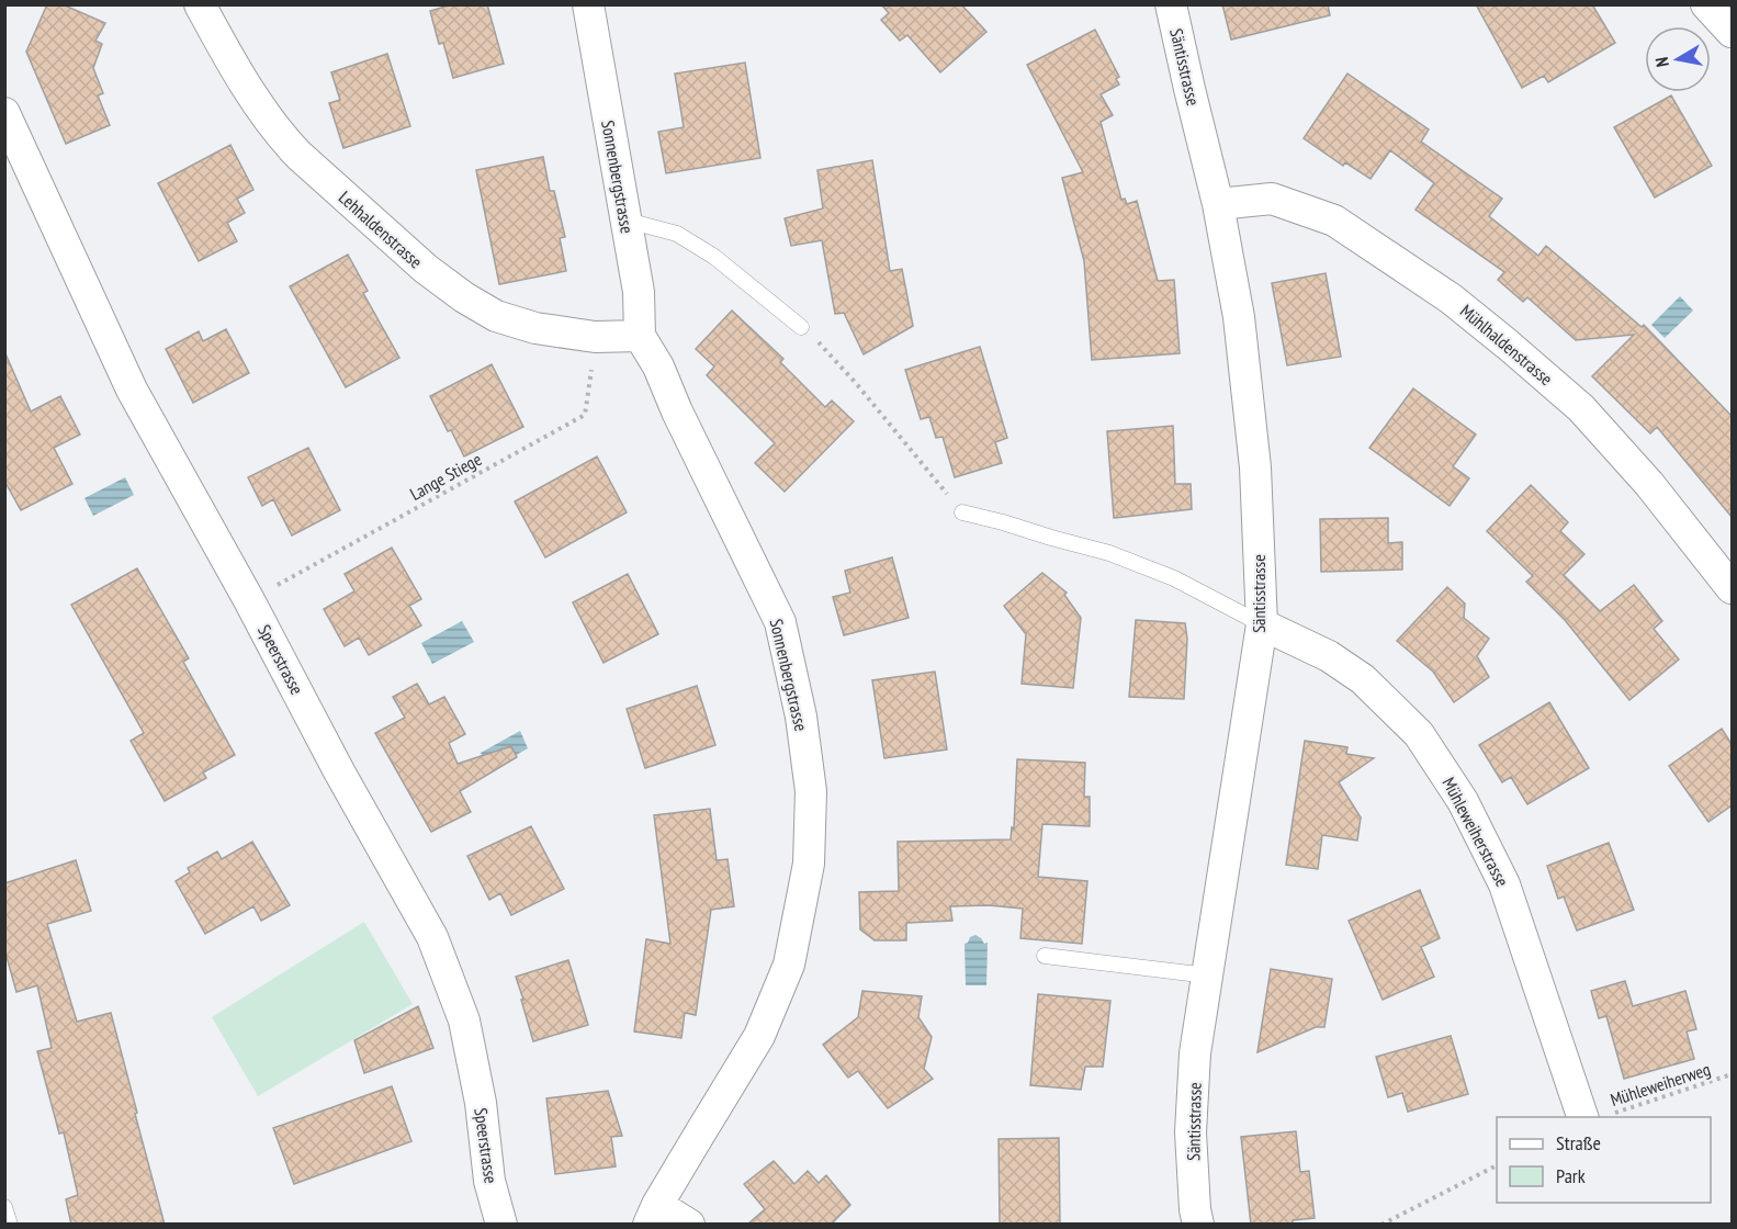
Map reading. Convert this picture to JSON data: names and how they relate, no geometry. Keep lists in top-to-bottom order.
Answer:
{
  "streets": {
    "street": [
      "Säntisstrasse",
      "Sonnenbergstrasse",
      "Lehhaldenstrasse",
      "Mühlhaldenstrasse",
      "Speerstrasse",
      "Mühleweiherstrasse"
    ],
    "path": ["Lange Stiege", "Mühleweiherweg"]
  },
  "crossings": [
    ["Säntisstrasse", "Mühlhaldenstrasse"],
    ["Säntisstrasse", "Mühleweiherstrasse"],
    ["Sonnenbergstrasse", "Lehhaldenstrasse"],
    ["Mühleweiherstrasse", "Mühleweiherweg"]
  ],
  "legend": ["Straße", "Park"],
  "north": "left"
}
